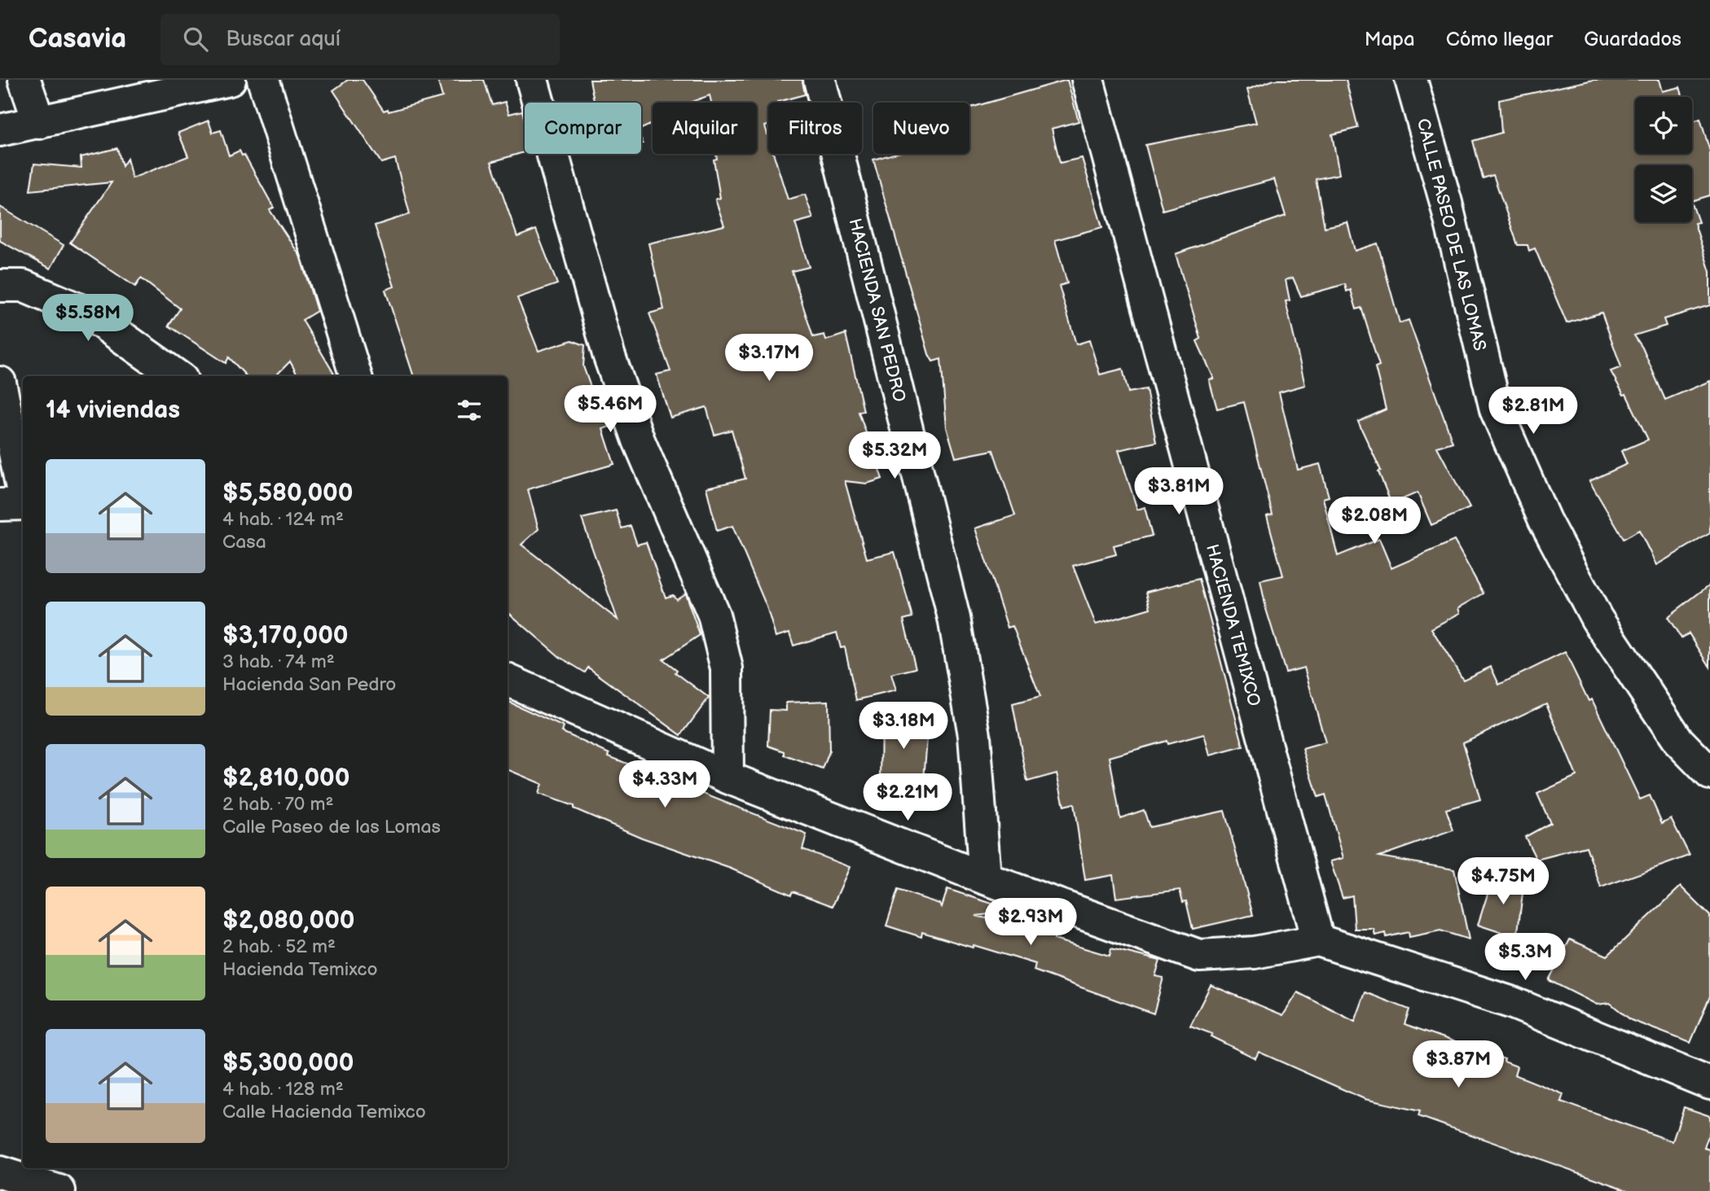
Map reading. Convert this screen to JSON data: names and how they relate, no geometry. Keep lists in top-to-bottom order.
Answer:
{
  "streets": {
    "street": ["CALLE PASEO DE LAS LOMAS", "HACIENDA SAN PEDRO", "HACIENDA TEMIXCO"]
  },
  "page": {
    "header": "Casavia",
    "search": "Buscar aquí",
    "nav": ["Mapa", "Cómo llegar", "Guardados"],
    "chip": [
      "Comprar",
      "Alquilar",
      "Filtros",
      "Nuevo"
    ],
    "price": [
      "$5.58M",
      "$3.17M",
      "$5.46M",
      "$2.81M",
      "$5.32M",
      "$3.81M",
      "$2.08M",
      "$3.18M",
      "$4.33M",
      "$2.21M",
      "$4.75M",
      "$2.93M",
      "$5.3M",
      "$3.87M"
    ],
    "heading": "14 viviendas",
    "list": [
      {
        "name": "$5,580,000",
        "note": "4 hab. · 124 m² · Casa"
      },
      {
        "name": "$3,170,000",
        "note": "3 hab. · 74 m² · Hacienda San Pedro"
      },
      {
        "name": "$2,810,000",
        "note": "2 hab. · 70 m² · Calle Paseo de las Lomas"
      },
      {
        "name": "$2,080,000",
        "note": "2 hab. · 52 m² · Hacienda Temixco"
      },
      {
        "name": "$5,300,000",
        "note": "4 hab. · 128 m² · Calle Hacienda Temixco"
      }
    ]
  }
}
